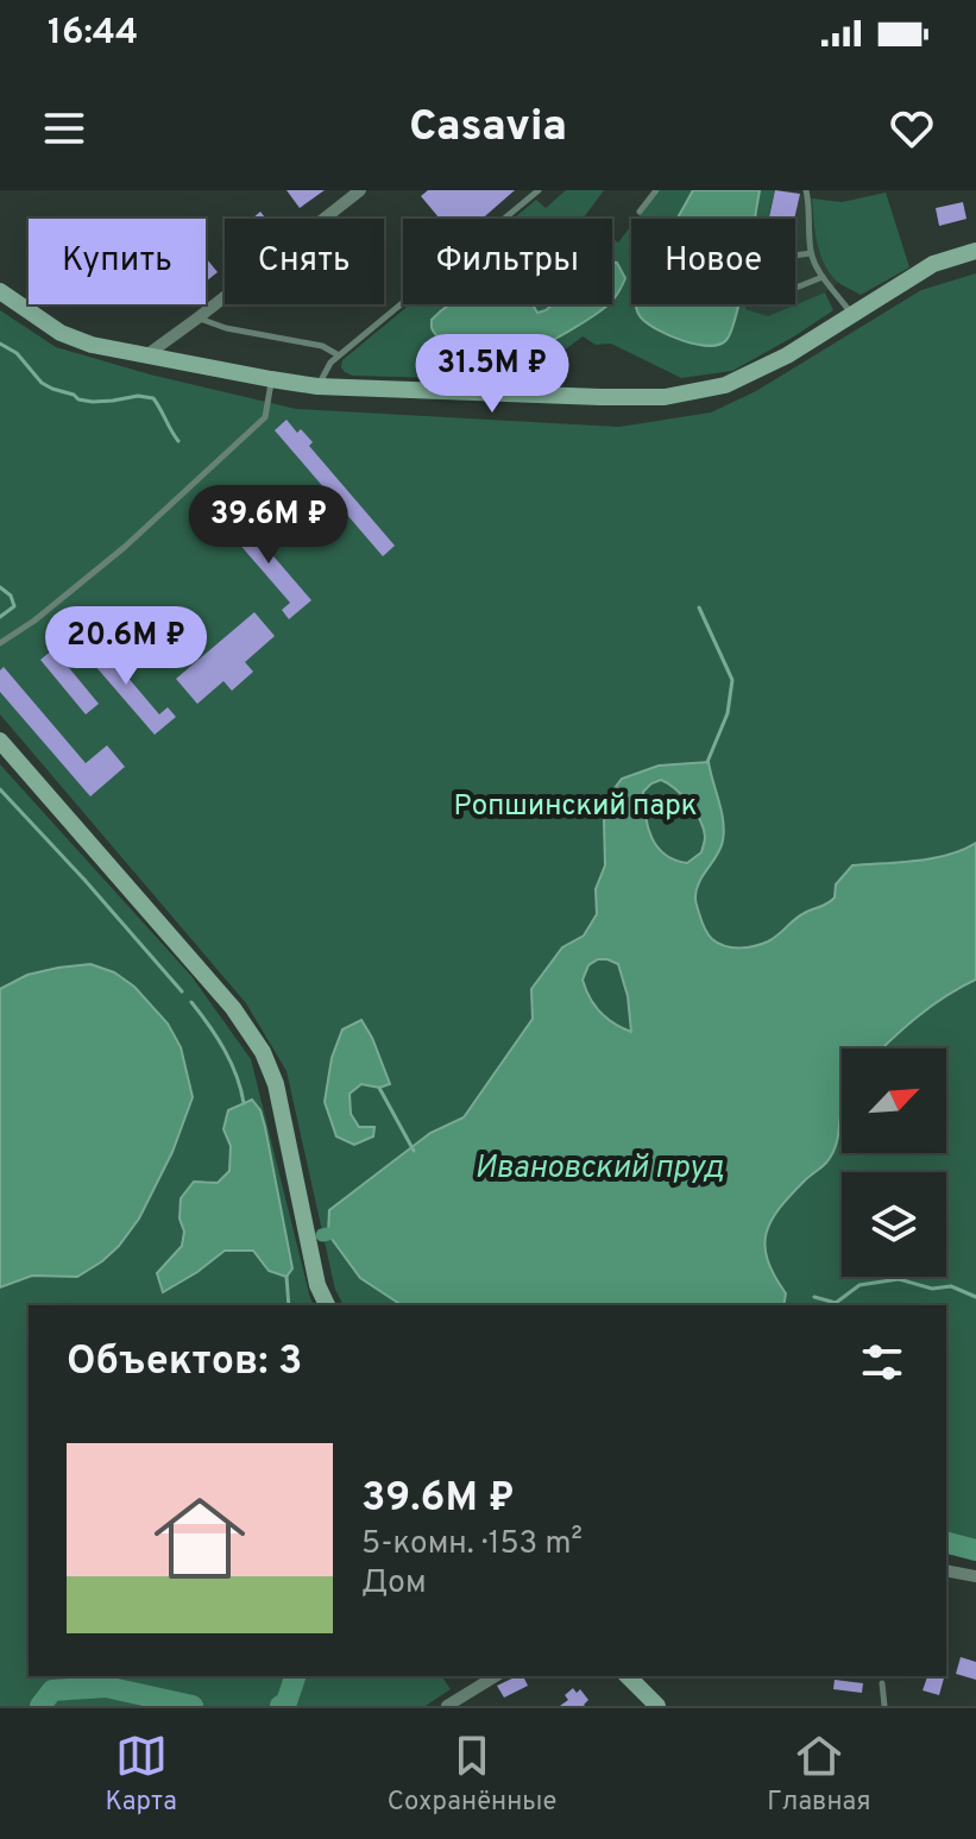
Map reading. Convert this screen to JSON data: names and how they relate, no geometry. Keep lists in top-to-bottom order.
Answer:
{
  "water": ["Ивановский пруд"],
  "parks": ["Ропшинский парк"],
  "north": "top right",
  "page": {
    "status": "16:44",
    "header": "Casavia",
    "chip": [
      "Купить",
      "Снять",
      "Фильтры",
      "Новое"
    ],
    "price": ["31.5M ₽", "39.6M ₽", "20.6M ₽"],
    "heading": "Объектов: 3",
    "list": [
      {
        "name": "39.6M ₽",
        "note": "5-комн. · 153 m² · Дом"
      }
    ],
    "tabs": ["Карта", "Сохранённые", "Главная"]
  }
}
